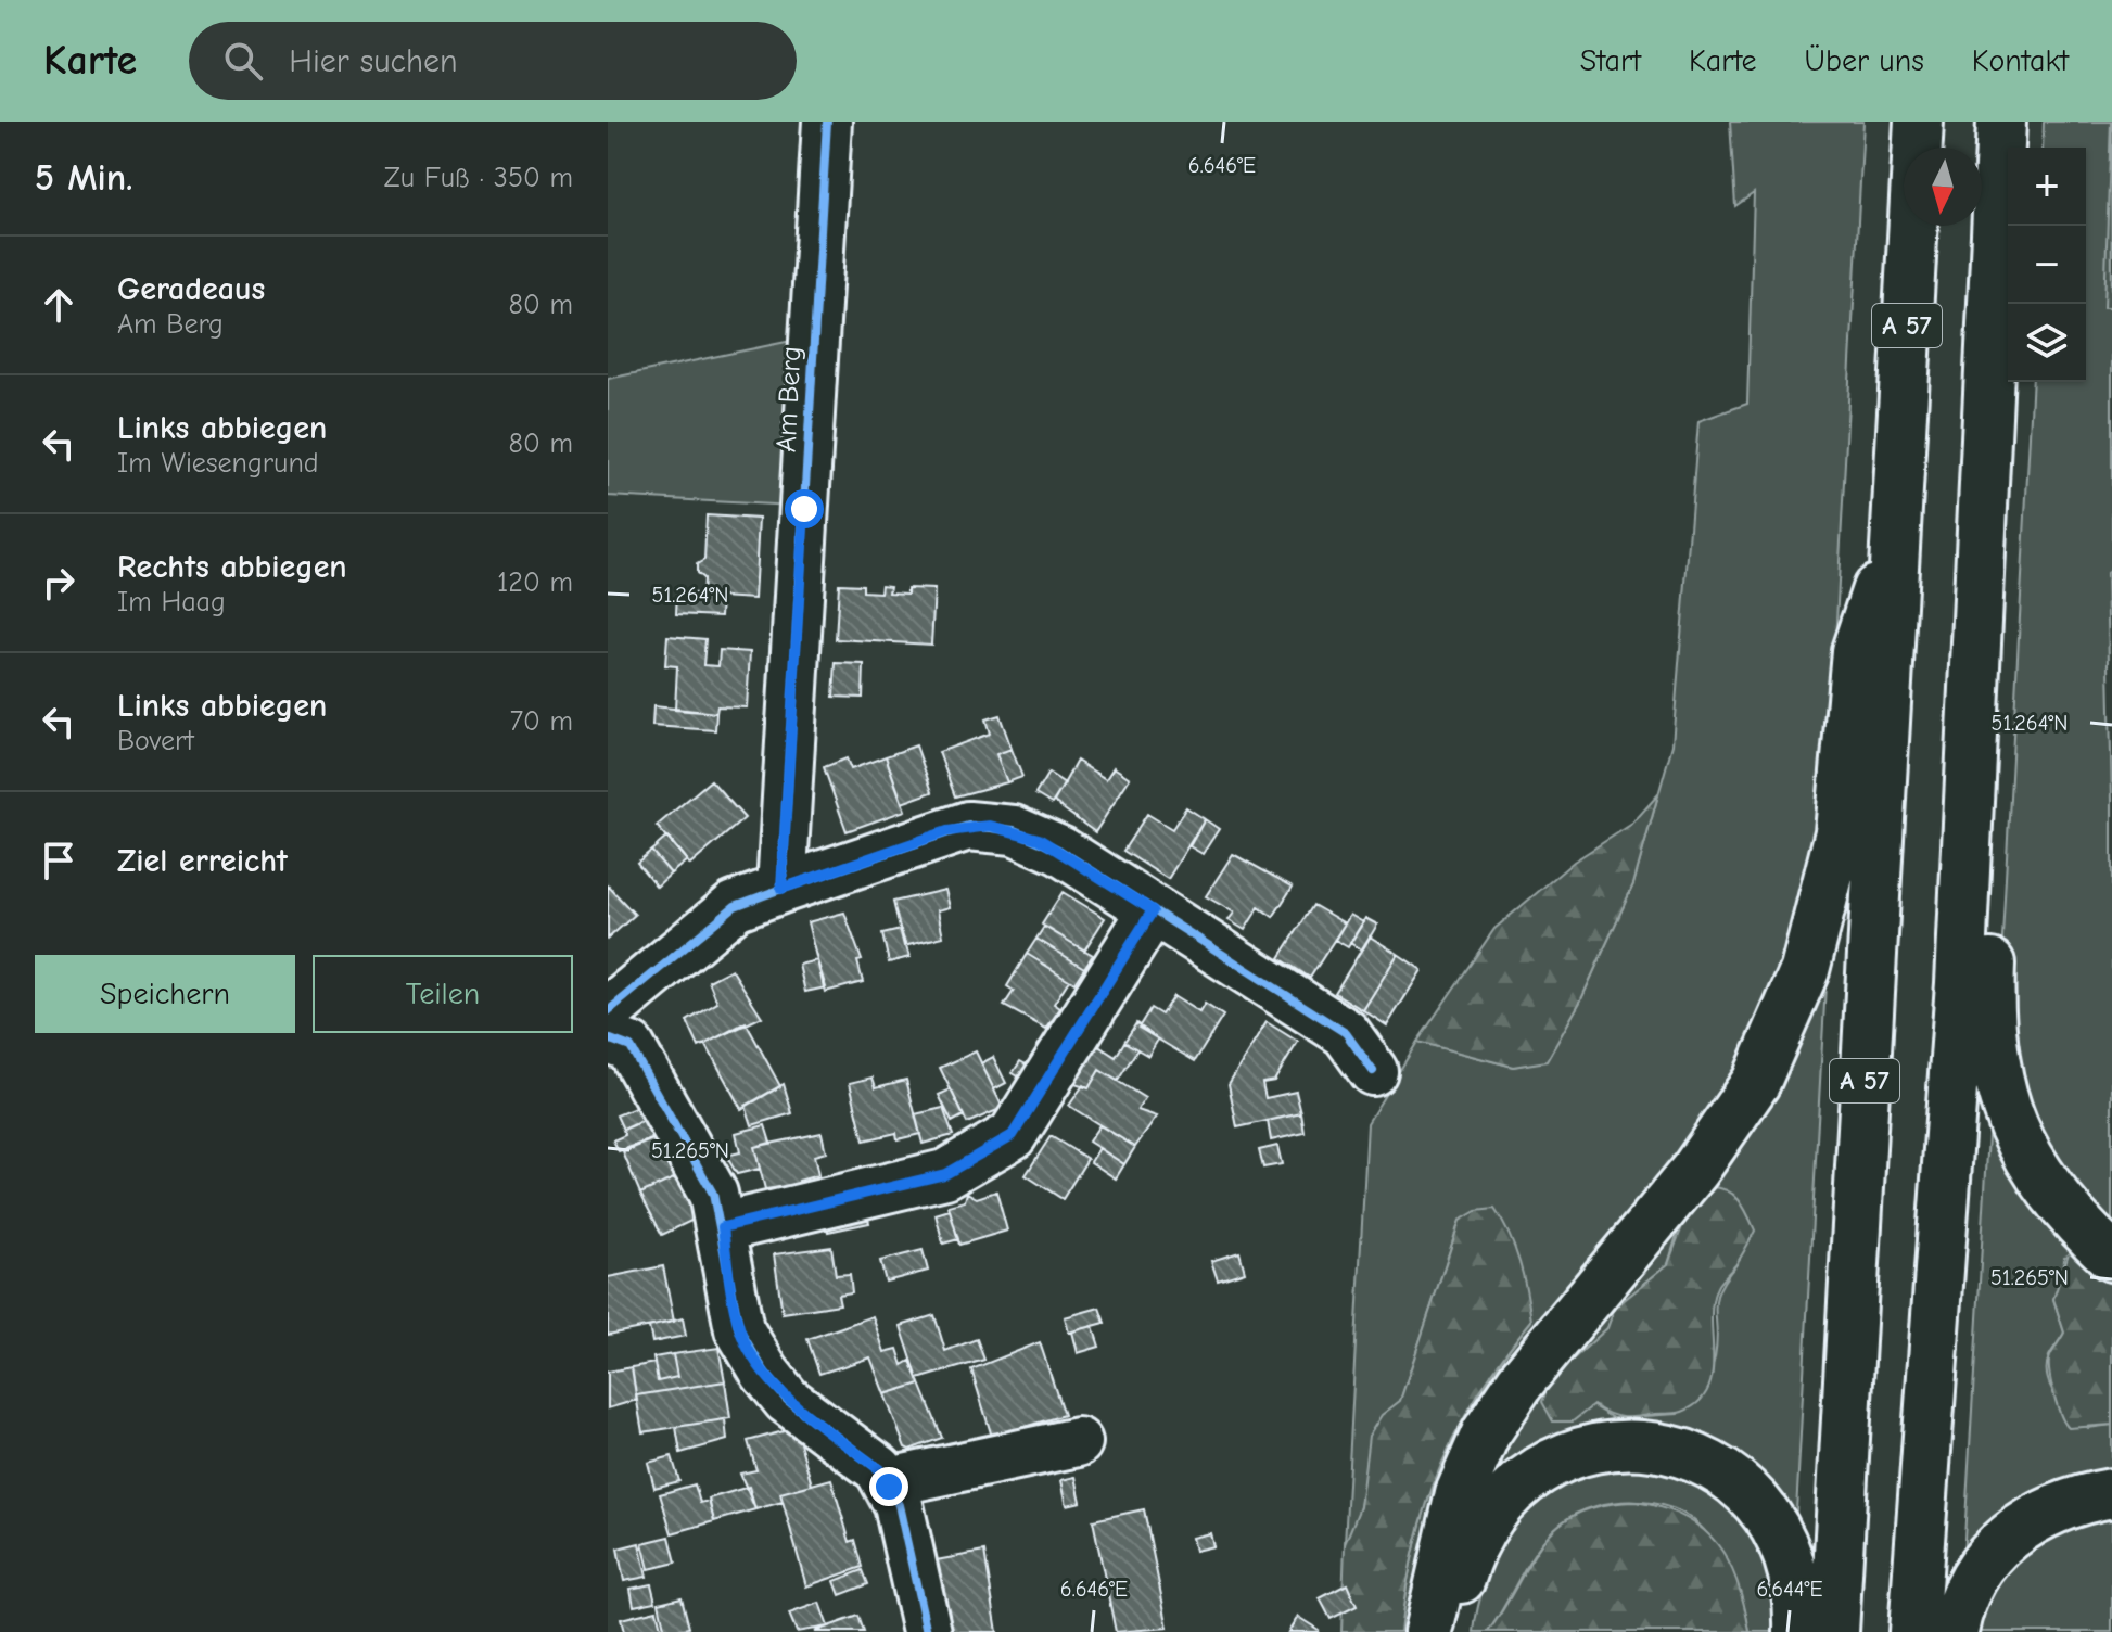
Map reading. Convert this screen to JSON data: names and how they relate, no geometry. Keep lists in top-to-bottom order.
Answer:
{
  "streets": {
    "main road": ["A 57", "Am Berg"]
  },
  "north": "bottom",
  "page": {
    "header": "Karte",
    "search": "Hier suchen",
    "nav": [
      "Start",
      "Karte",
      "Über uns",
      "Kontakt"
    ],
    "heading": ["5 Min.", "Zu Fuß · 350 m"],
    "map_buttons": ["+", "−"],
    "list": [
      ["Geradeaus", "Am Berg", "80 m"],
      ["Links abbiegen", "Im Wiesengrund", "80 m"],
      ["Rechts abbiegen", "Im Haag", "120 m"],
      ["Links abbiegen", "Bovert", "70 m"],
      "Ziel erreicht"
    ],
    "buttons": ["Speichern", "Teilen"]
  },
  "coordinates": [
    "6.646°E",
    "51.264°N",
    "51.265°N",
    "6.644°E"
  ]
}
